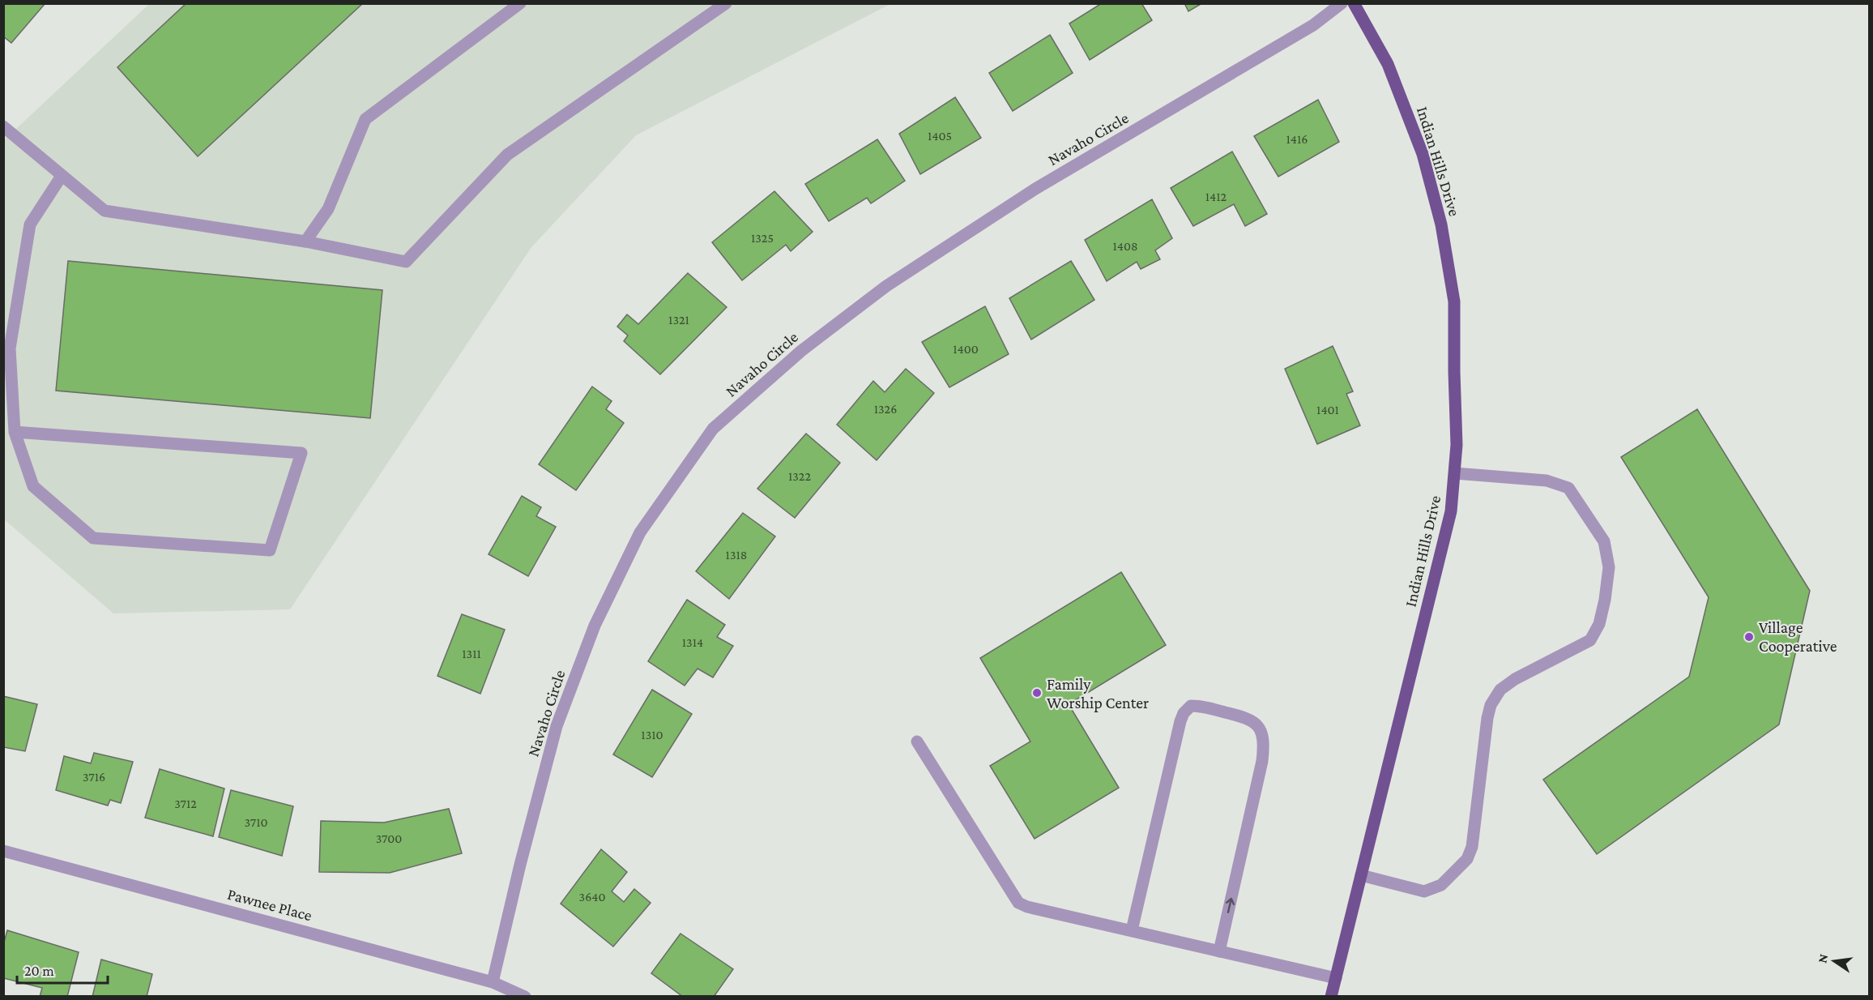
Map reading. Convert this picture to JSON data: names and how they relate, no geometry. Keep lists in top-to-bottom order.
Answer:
{
  "streets": {
    "main road": ["Indian Hills Drive"],
    "street": ["Navaho Circle", "Pawnee Place"]
  },
  "crossings": [
    ["Navaho Circle", "Pawnee Place"]
  ],
  "places": ["Village Cooperative", "Family Worship Center"],
  "house_numbers": [
    "1405",
    "1416",
    "1412",
    "1325",
    "1408",
    "1321",
    "1400",
    "1326",
    "1401",
    "1322",
    "1318",
    "1314",
    "1311",
    "1310",
    "3716",
    "3712",
    "3710",
    "3700",
    "3640"
  ],
  "scale_bar": "20 m",
  "north": "left"
}
